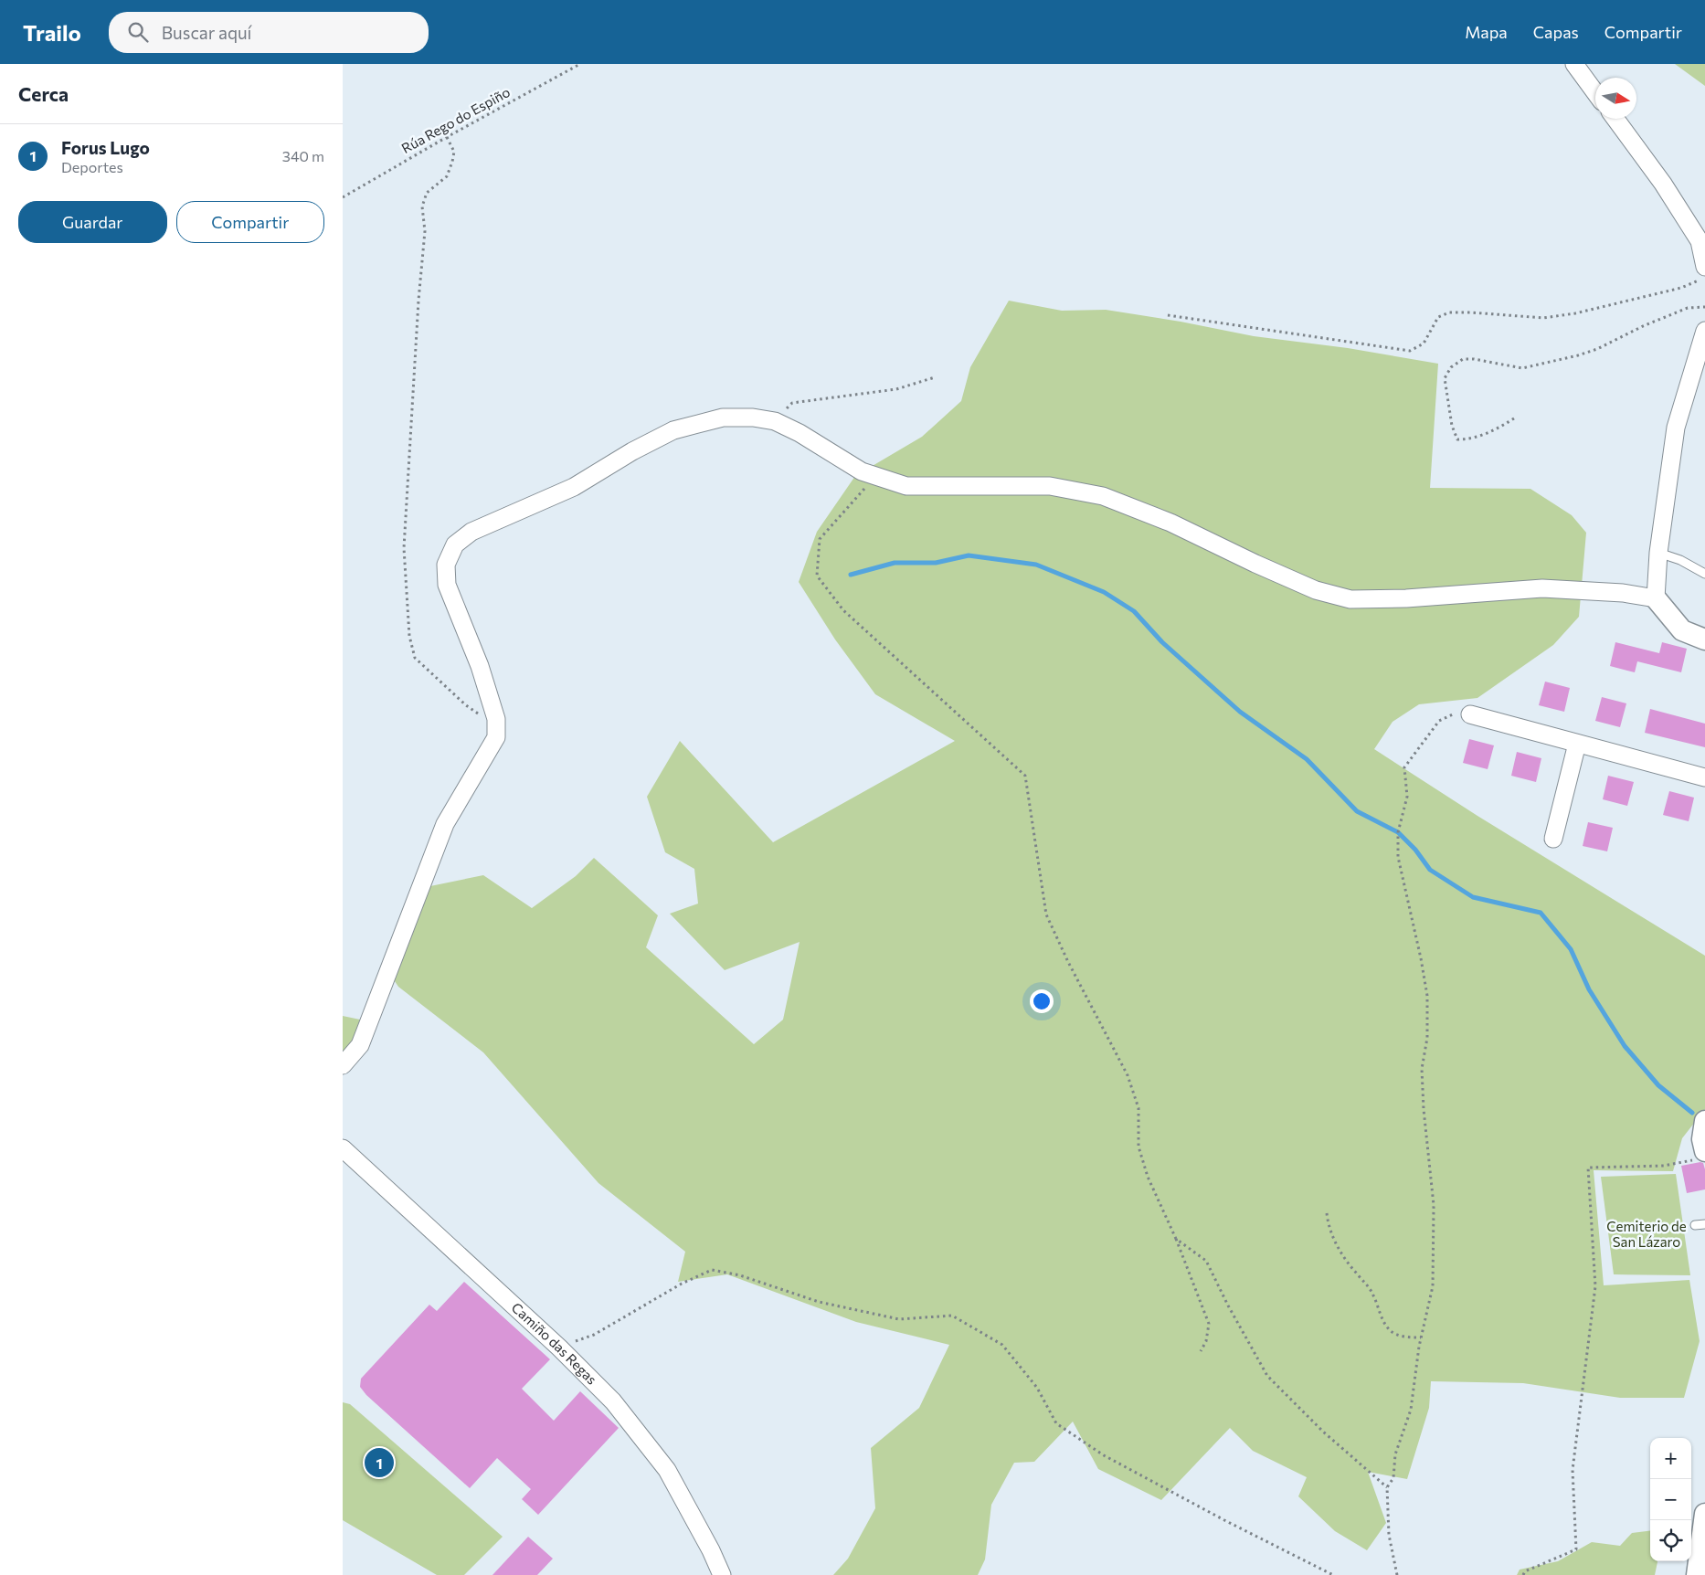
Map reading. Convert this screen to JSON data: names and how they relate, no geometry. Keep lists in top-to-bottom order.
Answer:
{
  "streets": {
    "street": ["Camiño das Regas"],
    "path": ["Rúa Rego do Espiño"]
  },
  "parks": ["Cemiterio de San Lázaro"],
  "north": "right",
  "page": {
    "header": "Trailo",
    "search": "Buscar aquí",
    "nav": ["Mapa", "Capas", "Compartir"],
    "heading": "Cerca",
    "list": [
      {
        "mark": "1",
        "name": "Forus Lugo",
        "note": "Deportes",
        "value": "340 m"
      }
    ],
    "buttons": ["Guardar", "Compartir"],
    "map_buttons": ["+", "−"],
    "pins": "1"
  }
}
